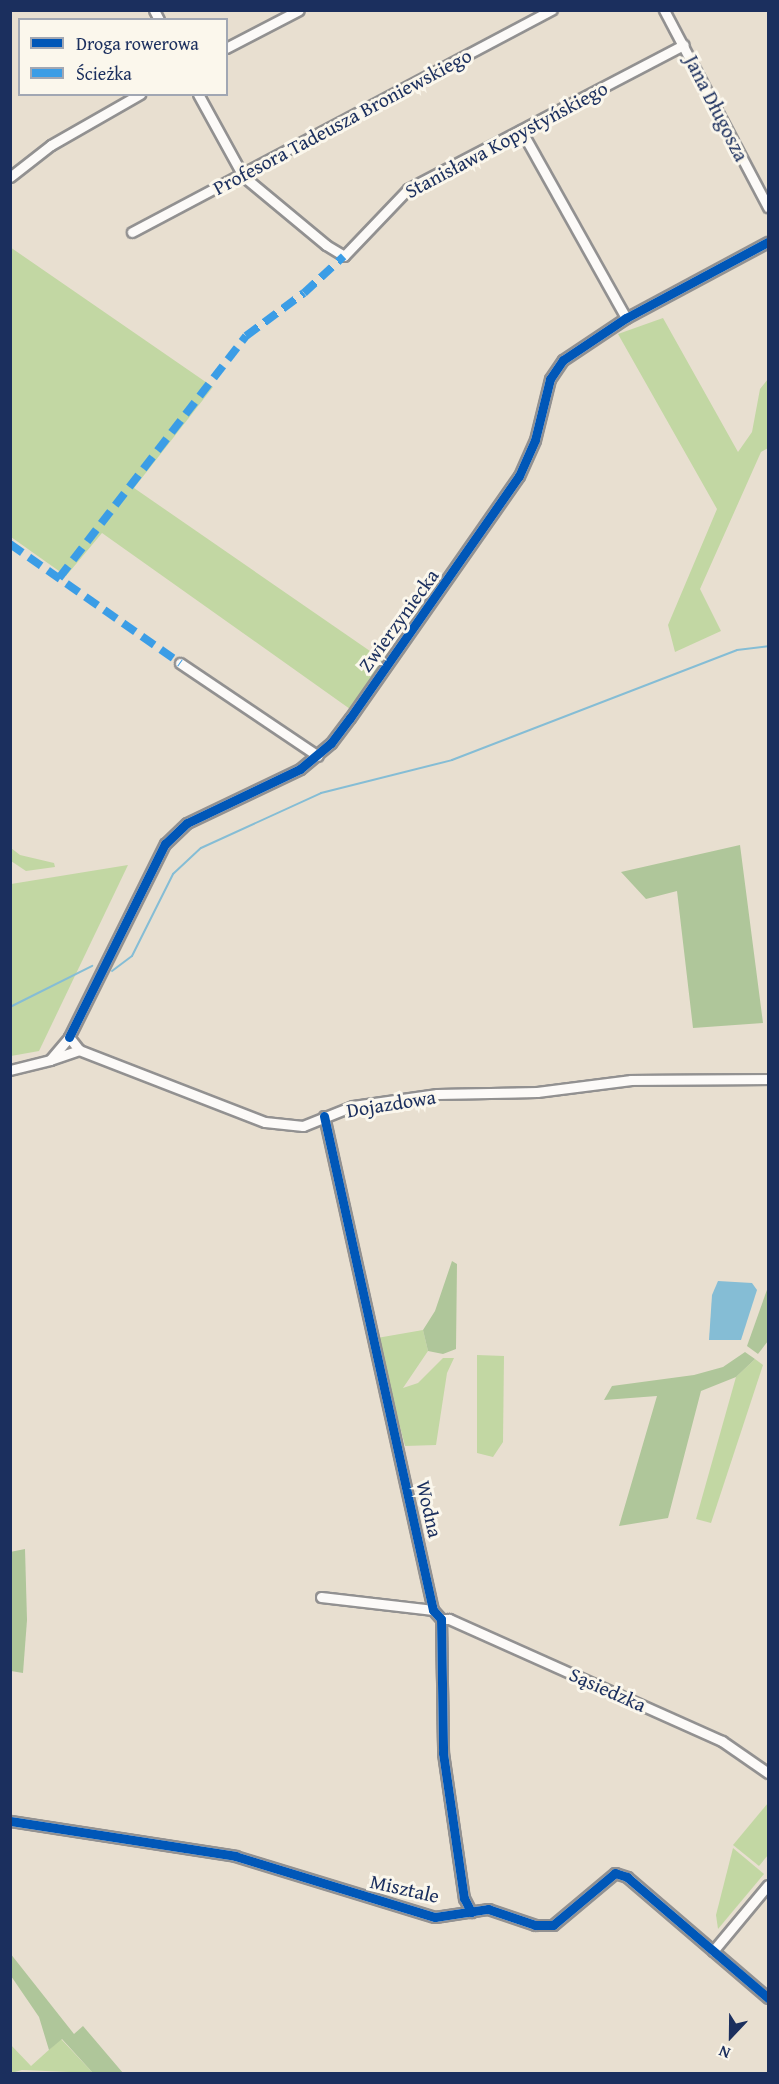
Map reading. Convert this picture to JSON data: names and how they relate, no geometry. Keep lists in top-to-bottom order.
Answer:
{
  "streets": {
    "street": [
      "Jana Długosza",
      "Profesora Tadeusza Broniewskiego",
      "Stanisława Kopystyńskiego",
      "Zwierzyniecka",
      "Dojazdowa",
      "Wodna",
      "Sąsiedzka",
      "Misztale"
    ]
  },
  "crossings": [
    ["Jana Długosza", "Stanisława Kopystyńskiego"],
    ["Profesora Tadeusza Broniewskiego", "Stanisława Kopystyńskiego"],
    ["Zwierzyniecka", "Dojazdowa"],
    ["Dojazdowa", "Wodna"],
    ["Wodna", "Sąsiedzka"]
  ],
  "legend": ["Droga rowerowa", "Ścieżka"],
  "north": "bottom"
}
